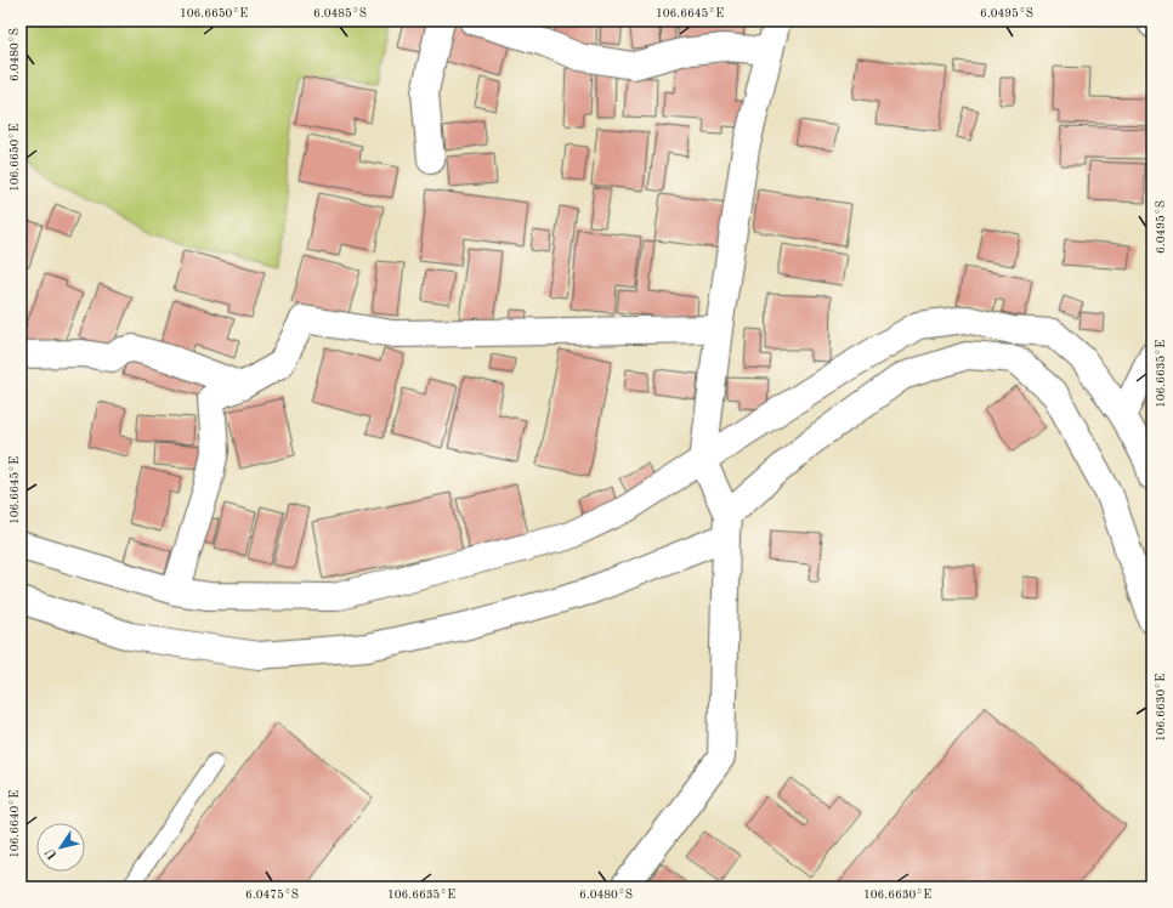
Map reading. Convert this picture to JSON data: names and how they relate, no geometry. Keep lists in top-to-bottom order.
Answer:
{
  "north": "bottom left",
  "coordinates": [
    "106.6650°E",
    "6.0485°S",
    "106.6645°E",
    "6.0495°S",
    "6.0480°S",
    "106.6635°E",
    "106.6630°E",
    "106.6640°E",
    "6.0475°S"
  ]
}
